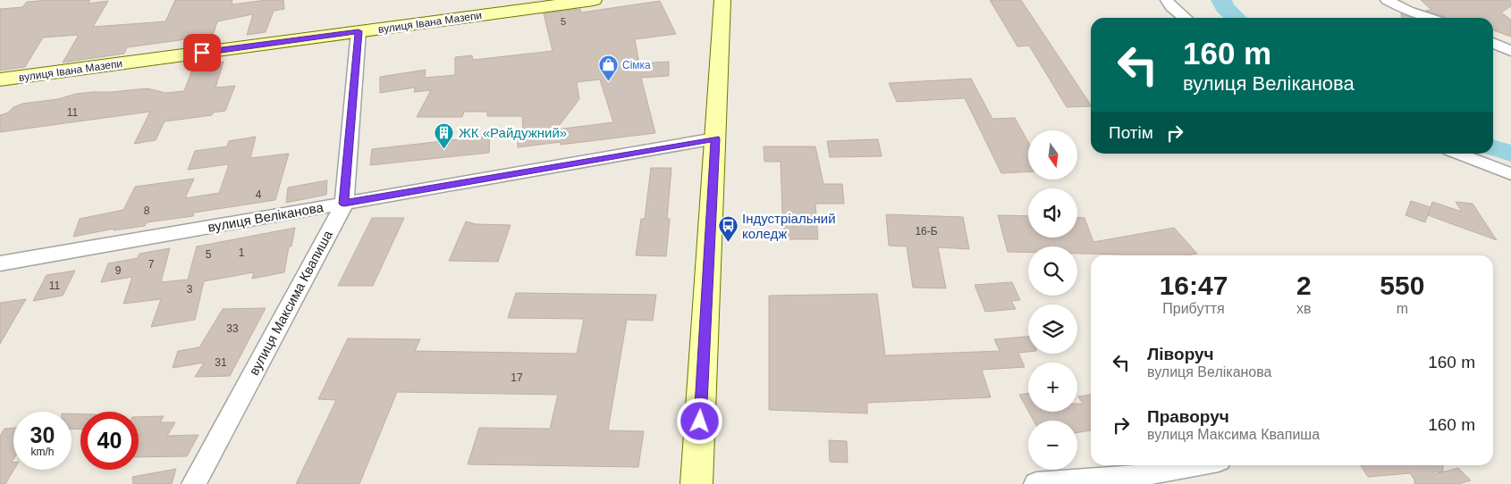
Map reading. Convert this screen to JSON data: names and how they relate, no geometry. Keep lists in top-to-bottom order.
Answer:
{
  "streets": {
    "street": ["вулиця Івана Мазепи", "вулиця Веліканова", "вулиця Максима Квапиша"]
  },
  "crossings": [
    ["вулиця Івана Мазепи", "вулиця Максима Квапиша"],
    ["вулиця Веліканова", "вулиця Максима Квапиша"]
  ],
  "places": {
    "shop": ["Сімка"],
    "building": ["ЖК «Райдужний»"],
    "bus stop": ["Індустріальний коледж"]
  },
  "house_numbers": [
    "5",
    "11",
    "4",
    "8",
    "16-Б",
    "1",
    "5",
    "7",
    "9",
    "11",
    "3",
    "33",
    "31",
    "17"
  ],
  "north": "bottom",
  "page": {
    "turn": ["160 m", "вулиця Веліканова"],
    "then": "Потім",
    "map_buttons": ["+", "−"],
    "eta": [
      "16:47",
      "Прибуття",
      "2",
      "хв",
      "550",
      "m"
    ],
    "list": [
      {
        "name": "Ліворуч",
        "note": "вулиця Веліканова",
        "value": "160 m"
      },
      {
        "name": "Праворуч",
        "note": "вулиця Максима Квапиша",
        "value": "160 m"
      }
    ],
    "speed": "30 km/h",
    "limit": "40"
  }
}
